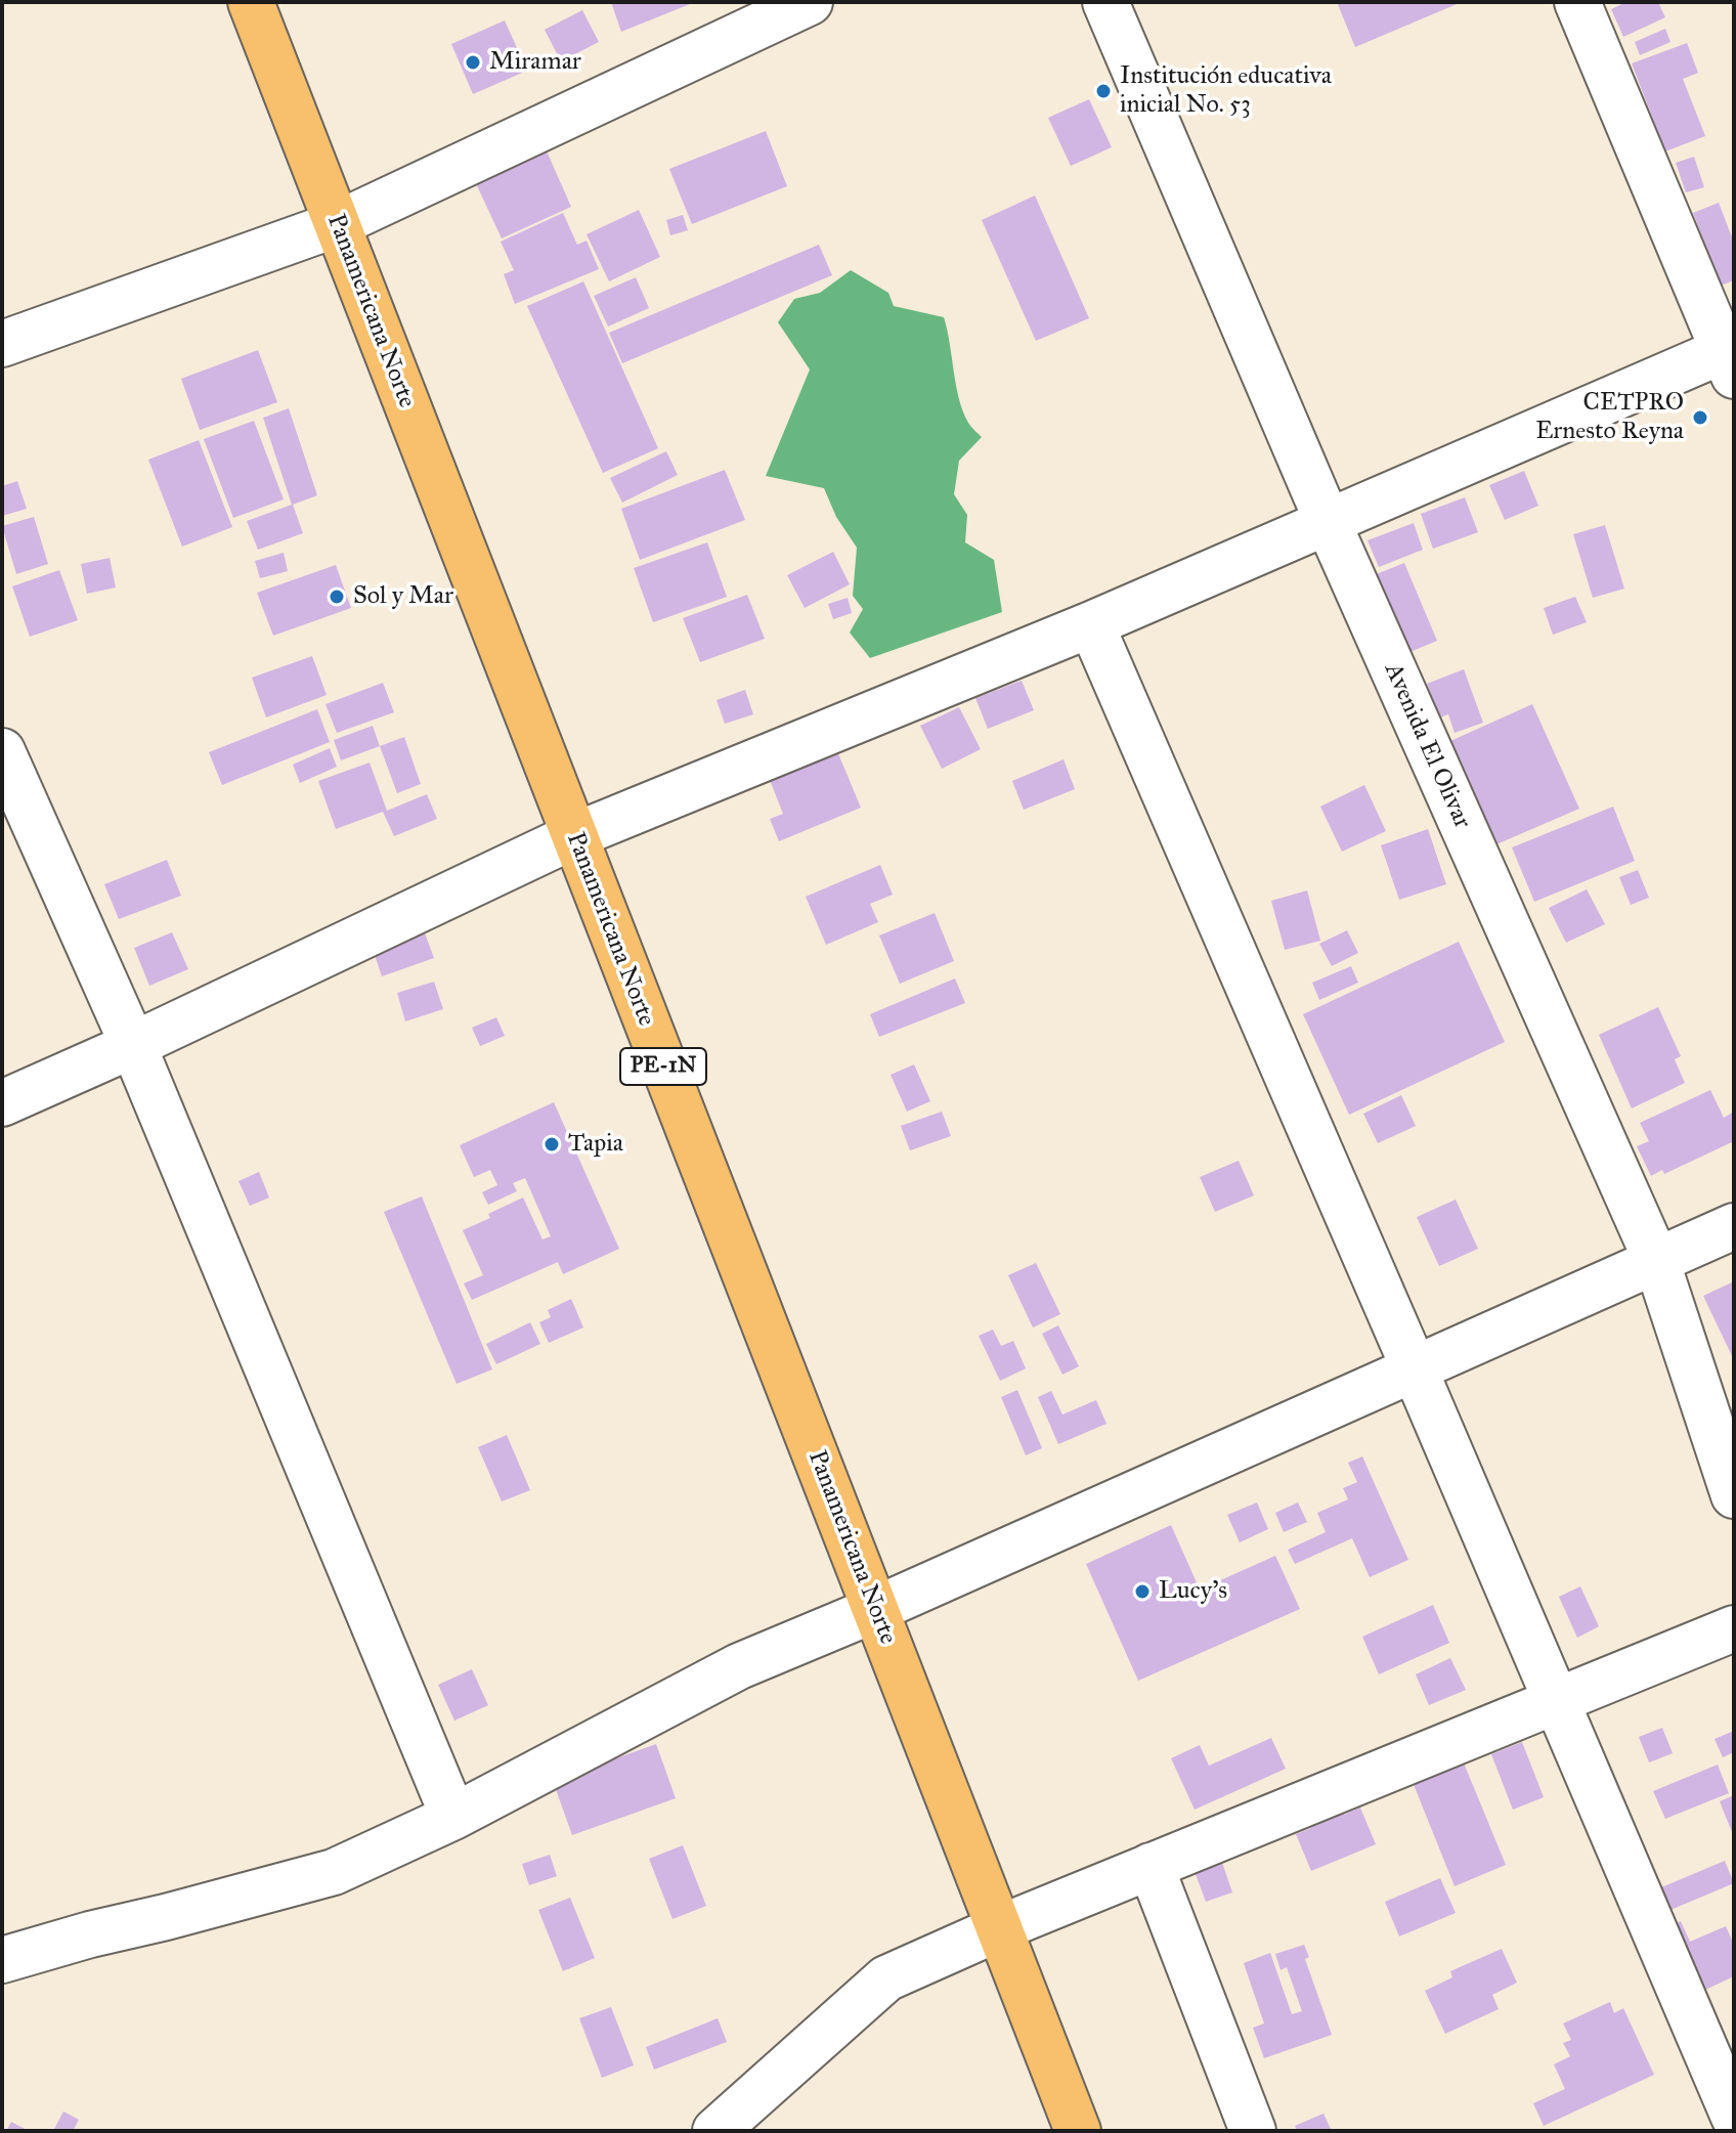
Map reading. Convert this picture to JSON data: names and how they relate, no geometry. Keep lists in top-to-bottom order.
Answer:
{
  "streets": {
    "highway": ["Panamericana Norte", "PE-1N"],
    "street": ["Avenida El Olivar"]
  },
  "places": [
    "Miramar",
    "Institución educativa inicial No. 53",
    "CETPRO Ernesto Reyna",
    "Sol y Mar",
    "Tapia",
    "Lucy's"
  ]
}
